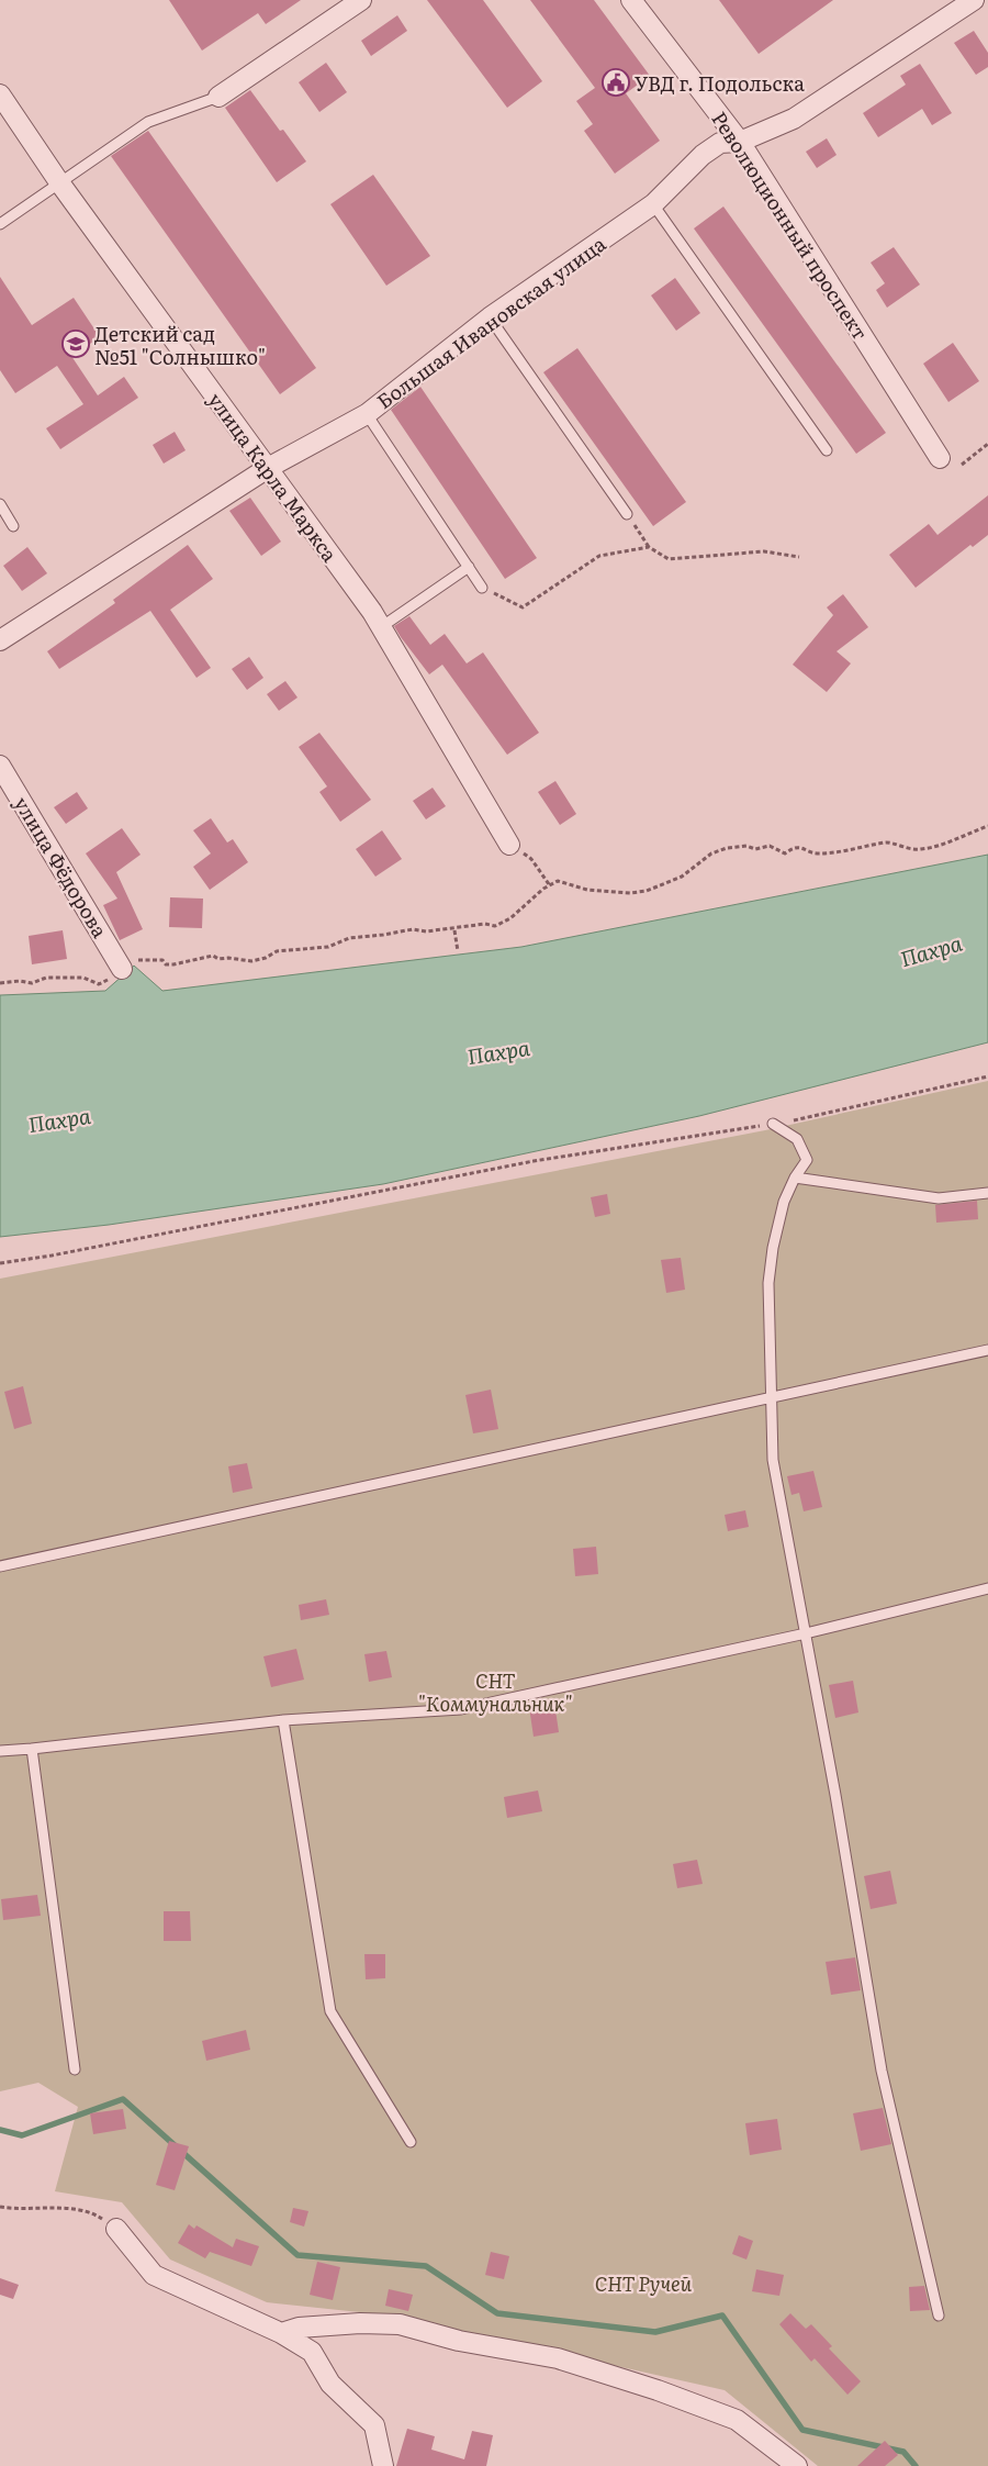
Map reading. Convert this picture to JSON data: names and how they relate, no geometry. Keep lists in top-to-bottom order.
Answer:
{
  "streets": {
    "street": [
      "Революционный проспект",
      "Большая Ивановская улица",
      "улица Карла Маркса",
      "улица Фёдорова"
    ]
  },
  "crossings": [
    ["Революционный проспект", "Большая Ивановская улица"],
    ["Большая Ивановская улица", "улица Карла Маркса"]
  ],
  "water": ["Пахра"],
  "parks": ["СНТ \"Коммунальник\"", "СНТ Ручей"],
  "places": {
    "public building": ["УВД г. Подольска"],
    "school or university": ["Детский сад №51 \"Солнышко\""]
  }
}
